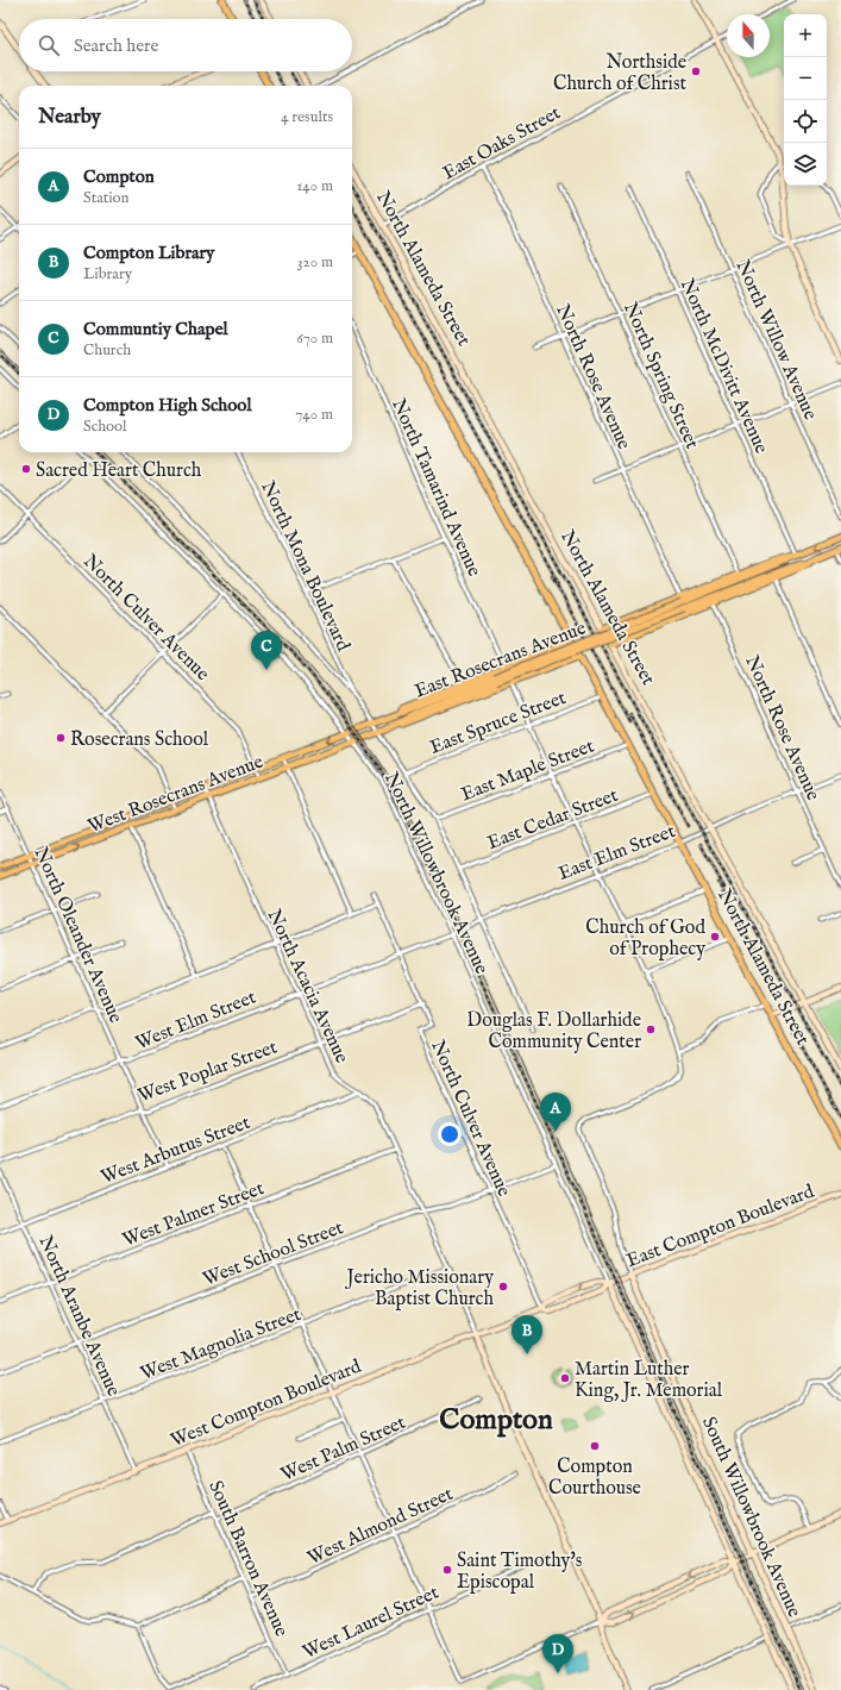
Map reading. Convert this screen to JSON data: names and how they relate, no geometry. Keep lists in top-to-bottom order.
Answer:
{
  "streets": {
    "main road": ["North Alameda Street", "East Rosecrans Avenue", "West Rosecrans Avenue"],
    "street": [
      "East Oaks Street",
      "North Willow Avenue",
      "North McDivitt Avenue",
      "North Spring Street",
      "North Rose Avenue",
      "North Tamarind Avenue",
      "North Mona Boulevard",
      "North Culver Avenue",
      "East Spruce Street",
      "East Maple Street",
      "East Cedar Street",
      "East Elm Street",
      "North Willowbrook Avenue",
      "North Oleander Avenue",
      "North Acacia Avenue",
      "West Elm Street",
      "West Poplar Street",
      "West Arbutus Street",
      "West Palmer Street",
      "East Compton Boulevard",
      "West School Street",
      "North Aranbe Avenue",
      "West Magnolia Street",
      "West Compton Boulevard",
      "West Palm Street",
      "South Willowbrook Avenue",
      "West Almond Street",
      "South Barron Avenue",
      "West Laurel Street"
    ]
  },
  "crossings": [
    ["East Oaks Street", "North Alameda Street"],
    ["East Oaks Street", "North Rose Avenue"],
    ["North Alameda Street", "East Spruce Street"],
    ["North Alameda Street", "East Maple Street"],
    ["North Alameda Street", "East Cedar Street"],
    ["North Alameda Street", "East Elm Street"],
    ["North McDivitt Avenue", "East Rosecrans Avenue"],
    ["North Rose Avenue", "East Rosecrans Avenue"],
    ["North Rose Avenue", "East Elm Street"],
    ["North Mona Boulevard", "North Willowbrook Avenue"],
    ["North Culver Avenue", "West Rosecrans Avenue"],
    ["North Culver Avenue", "East Elm Street"],
    ["North Culver Avenue", "West Elm Street"],
    ["North Culver Avenue", "West Poplar Street"],
    ["North Culver Avenue", "West School Street"],
    ["North Culver Avenue", "West Compton Boulevard"],
    ["East Rosecrans Avenue", "West Rosecrans Avenue"],
    ["East Rosecrans Avenue", "North Willowbrook Avenue"],
    ["East Spruce Street", "North Willowbrook Avenue"],
    ["East Maple Street", "North Willowbrook Avenue"],
    ["West Rosecrans Avenue", "North Willowbrook Avenue"],
    ["West Rosecrans Avenue", "North Oleander Avenue"],
    ["West Rosecrans Avenue", "North Acacia Avenue"],
    ["East Cedar Street", "North Willowbrook Avenue"],
    ["East Elm Street", "North Willowbrook Avenue"],
    ["East Elm Street", "West Elm Street"],
    ["North Willowbrook Avenue", "East Compton Boulevard"],
    ["North Willowbrook Avenue", "West School Street"],
    ["North Willowbrook Avenue", "West Compton Boulevard"],
    ["North Willowbrook Avenue", "South Willowbrook Avenue"],
    ["North Oleander Avenue", "West Elm Street"],
    ["North Oleander Avenue", "West Poplar Street"],
    ["North Oleander Avenue", "West Arbutus Street"],
    ["North Acacia Avenue", "West Elm Street"],
    ["North Acacia Avenue", "West Poplar Street"],
    ["North Acacia Avenue", "West Arbutus Street"],
    ["North Acacia Avenue", "West Palmer Street"],
    ["North Acacia Avenue", "West School Street"],
    ["North Acacia Avenue", "West Magnolia Street"],
    ["North Acacia Avenue", "West Compton Boulevard"],
    ["West Arbutus Street", "North Aranbe Avenue"],
    ["West Palmer Street", "North Aranbe Avenue"],
    ["East Compton Boulevard", "West Compton Boulevard"],
    ["East Compton Boulevard", "South Willowbrook Avenue"],
    ["West School Street", "North Aranbe Avenue"],
    ["North Aranbe Avenue", "West Magnolia Street"],
    ["North Aranbe Avenue", "West Compton Boulevard"],
    ["West Compton Boulevard", "South Willowbrook Avenue"],
    ["West Compton Boulevard", "South Barron Avenue"],
    ["West Palm Street", "South Barron Avenue"],
    ["West Almond Street", "South Barron Avenue"],
    ["South Barron Avenue", "West Laurel Street"]
  ],
  "districts": ["Compton"],
  "places": [
    "Northside Church of Christ",
    "Sacred Heart Church",
    "Rosecrans School",
    "Church of God of Prophecy",
    "Douglas F. Dollarhide Community Center",
    "Jericho Missionary Baptist Church",
    "Martin Luther King, Jr. Memorial",
    "Compton Courthouse",
    "Saint Timothy's Episcopal"
  ],
  "north": "top",
  "page": {
    "map_buttons": ["+", "−"],
    "search": "Search here",
    "heading": ["Nearby", "4 results"],
    "list": [
      {
        "mark": "A",
        "name": "Compton",
        "note": "Station",
        "value": "140 m"
      },
      {
        "mark": "B",
        "name": "Compton Library",
        "note": "Library",
        "value": "320 m"
      },
      {
        "mark": "C",
        "name": "Communtiy Chapel",
        "note": "Church",
        "value": "670 m"
      },
      {
        "mark": "D",
        "name": "Compton High School",
        "note": "School",
        "value": "740 m"
      }
    ],
    "pins": [
      "C",
      "A",
      "B",
      "D"
    ]
  }
}
